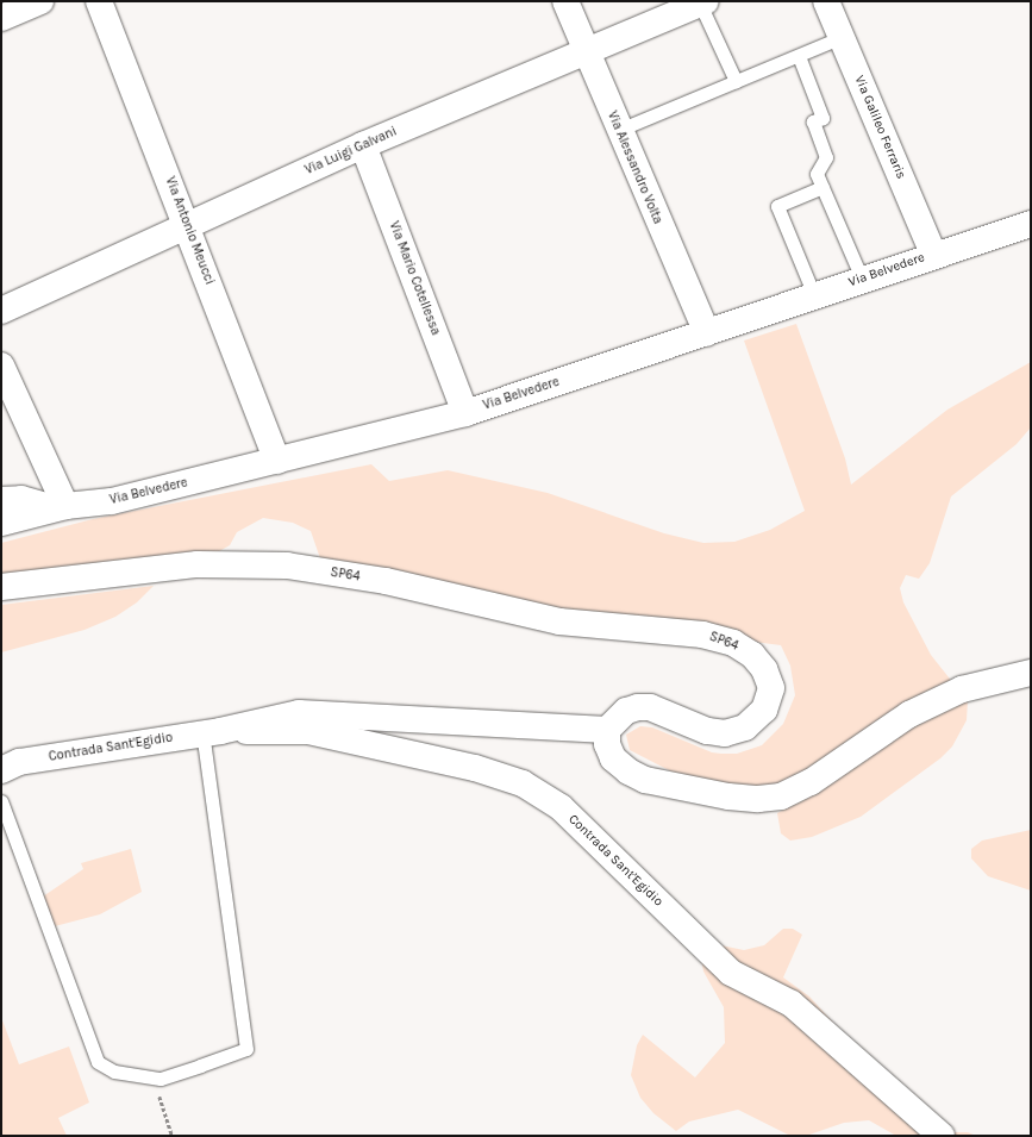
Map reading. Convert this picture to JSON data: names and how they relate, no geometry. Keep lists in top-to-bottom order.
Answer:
{
  "streets": {
    "street": [
      "Via Galileo Ferraris",
      "Via Luigi Galvani",
      "Via Alessandro Volta",
      "Via Antonio Meucci",
      "Via Belvedere",
      "Via Mario Cotellessa",
      "SP64",
      "Contrada Sant'Egidio"
    ]
  },
  "crossings": [
    ["Via Galileo Ferraris", "Via Belvedere"],
    ["Via Luigi Galvani", "Via Alessandro Volta"],
    ["Via Luigi Galvani", "Via Antonio Meucci"],
    ["Via Luigi Galvani", "Via Mario Cotellessa"],
    ["Via Alessandro Volta", "Via Belvedere"],
    ["Via Antonio Meucci", "Via Belvedere"],
    ["Via Belvedere", "Via Mario Cotellessa"],
    ["SP64", "Contrada Sant'Egidio"]
  ]
}
